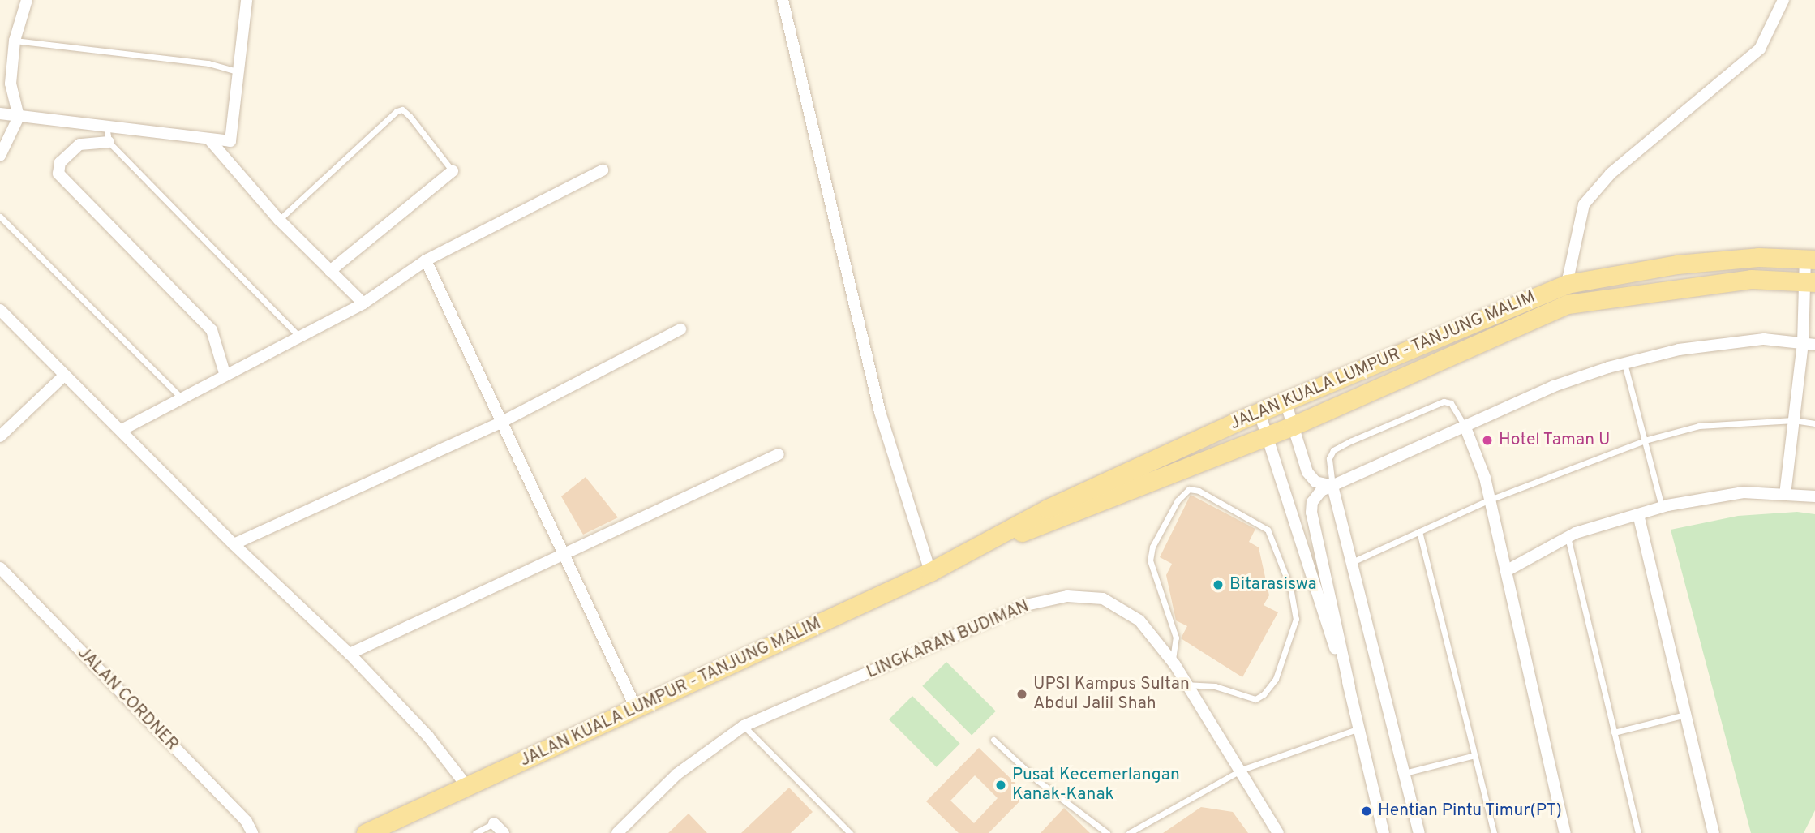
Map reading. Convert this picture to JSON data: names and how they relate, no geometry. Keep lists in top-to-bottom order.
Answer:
{
  "streets": {
    "main road": ["JALAN KUALA LUMPUR - TANJUNG MALIM"],
    "street": ["LINGKARAN BUDIMAN", "JALAN CORDNER"]
  },
  "places": [
    "Hotel Taman U",
    "Bitarasiswa",
    "UPSI Kampus Sultan Abdul Jalil Shah",
    "Pusat Kecemerlangan Kanak-Kanak",
    "Hentian Pintu Timur(PT)"
  ]
}
